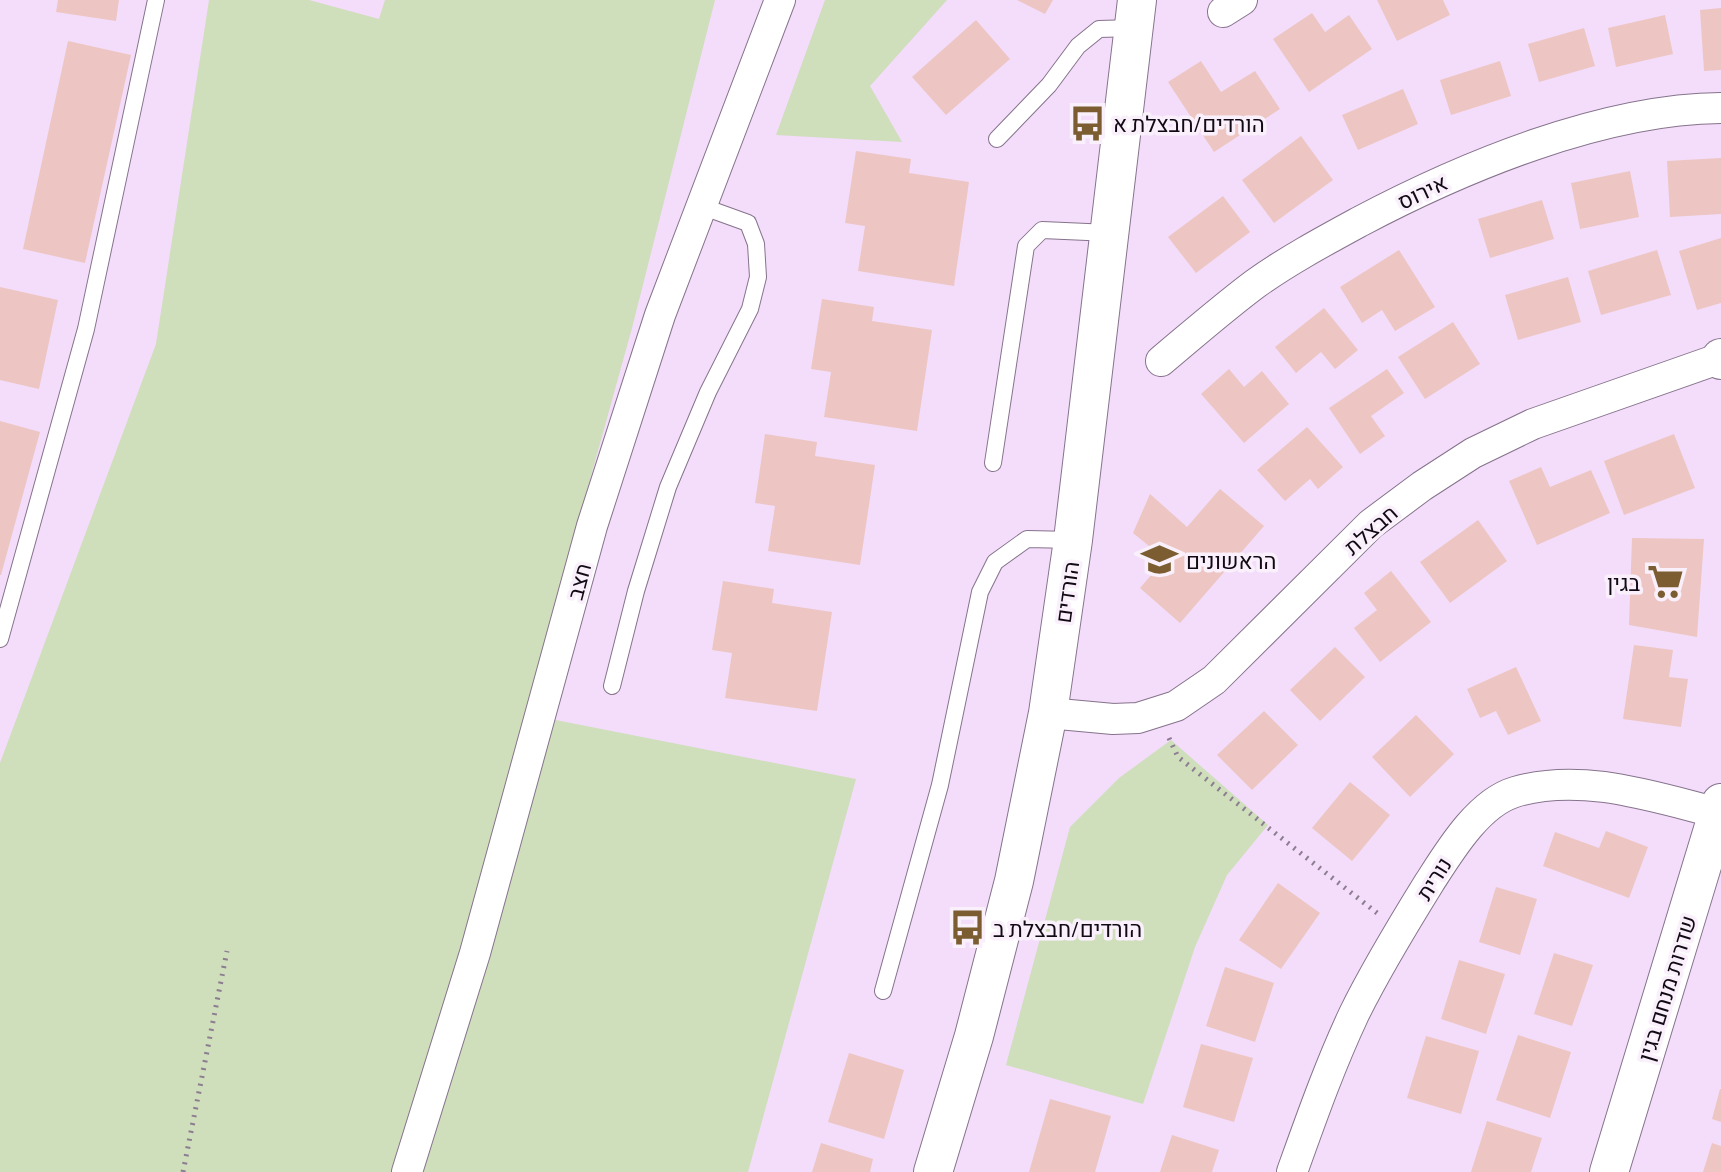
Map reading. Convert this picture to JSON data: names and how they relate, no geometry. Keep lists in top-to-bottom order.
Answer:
{
  "streets": {
    "street": [
      "אירוס",
      "חבצלת",
      "חצב",
      "הורדים",
      "נורית",
      "שדרות מנחם בגין"
    ]
  },
  "crossings": [
    ["חבצלת", "הורדים"],
    ["נורית", "שדרות מנחם בגין"]
  ],
  "places": {
    "bus stop": ["הורדים/חבצלת א", "הורדים/חבצלת ב"],
    "school or university": ["הראשונים"],
    "supermarket": ["בגין"]
  }
}
